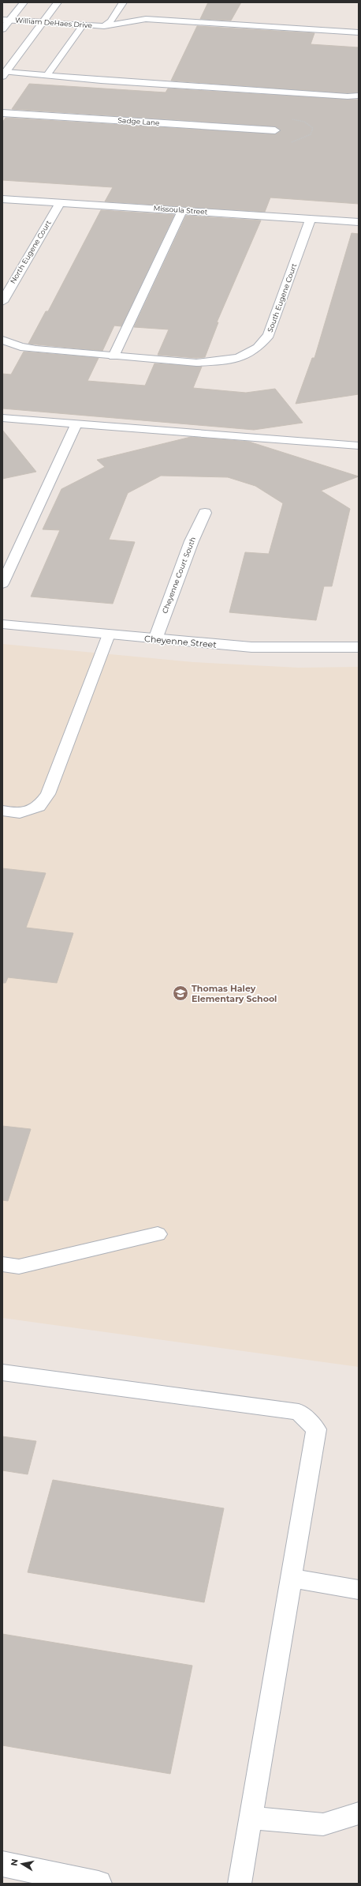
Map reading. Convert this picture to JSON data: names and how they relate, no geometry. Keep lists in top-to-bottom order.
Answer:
{
  "streets": {
    "street": [
      "William DeHaes Drive",
      "Sadge Lane",
      "Missoula Street",
      "North Eugene Court",
      "South Eugene Court",
      "Cheyenne Court South",
      "Cheyenne Street"
    ]
  },
  "crossings": [
    ["Missoula Street", "North Eugene Court"],
    ["Missoula Street", "South Eugene Court"],
    ["Cheyenne Court South", "Cheyenne Street"]
  ],
  "places": {
    "school or university": ["Thomas Haley Elementary School"]
  },
  "north": "left"
}
